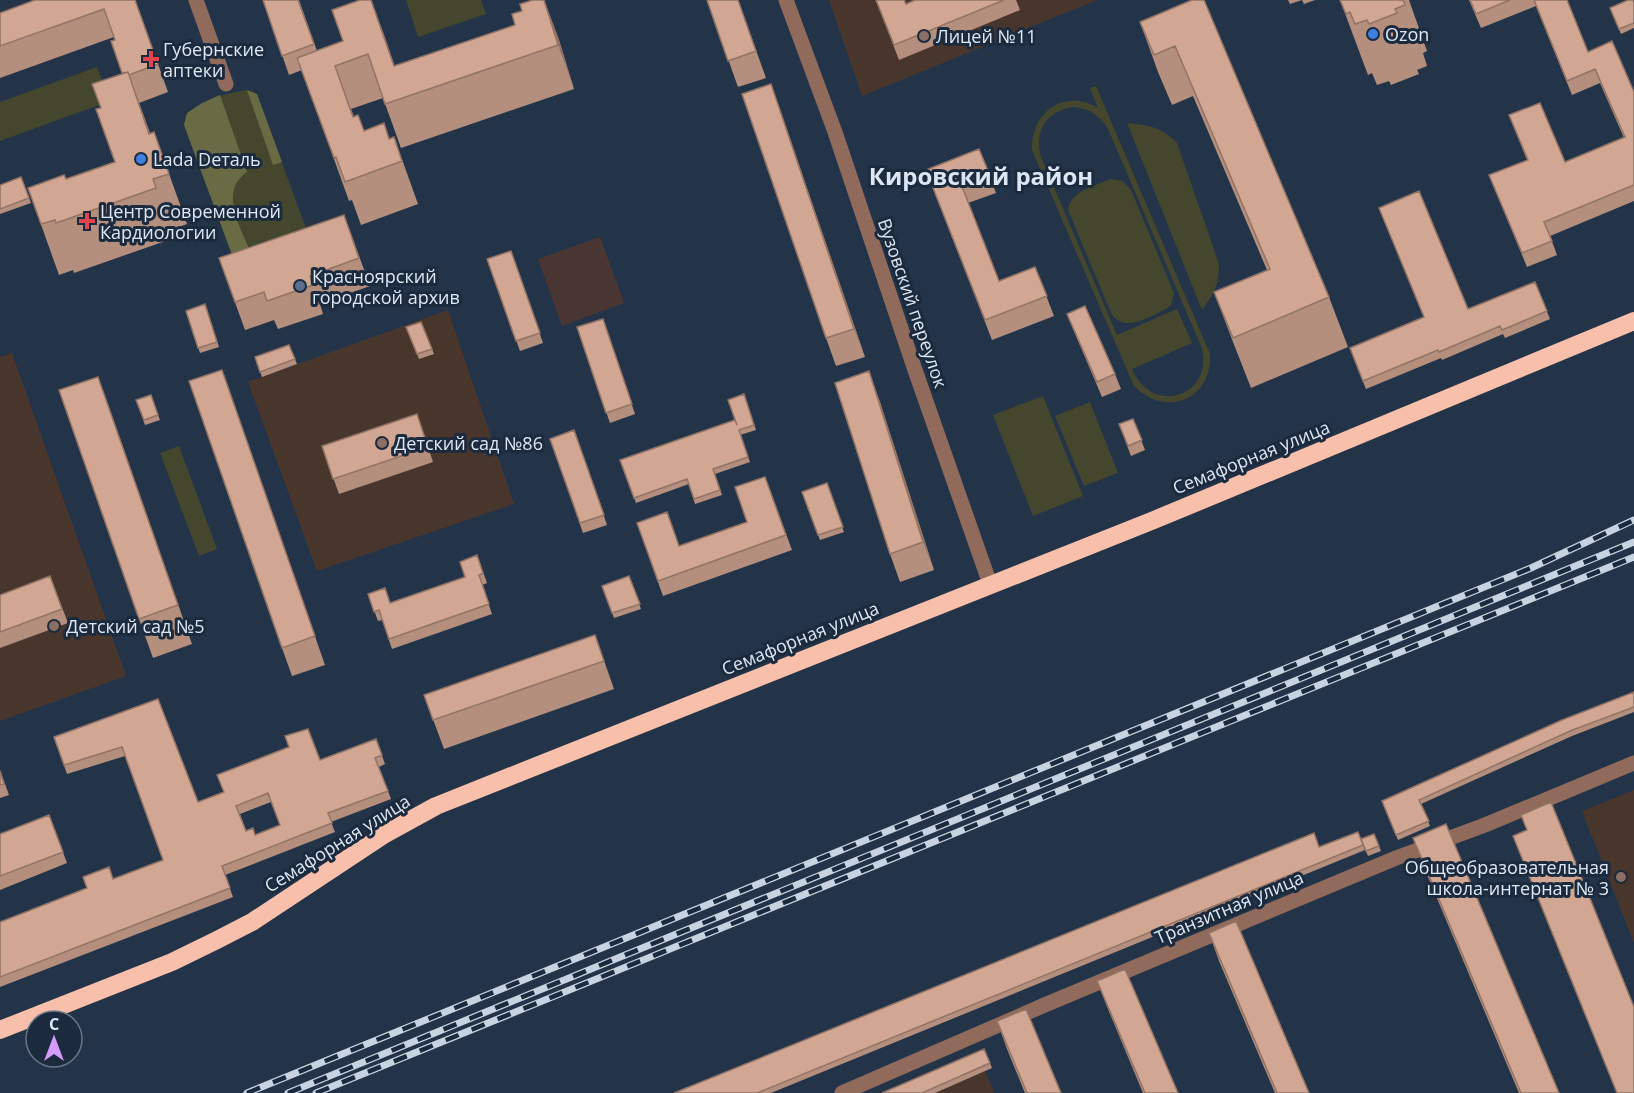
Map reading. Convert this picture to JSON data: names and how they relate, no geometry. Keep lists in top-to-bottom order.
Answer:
{
  "streets": {
    "highway": ["Семафорная улица"],
    "street": ["Вузовский переулок", "Транзитная улица"]
  },
  "crossings": [
    ["Вузовский переулок", "Семафорная улица"]
  ],
  "districts": ["Кировский район"],
  "places": {
    "other": [
      "Ozon",
      "Лицей №11",
      "Lada Dеталь",
      "Красноярский городской архив",
      "Детский сад №86",
      "Детский сад №5",
      "Общеобразовательная школа-интернат № 3"
    ],
    "health": ["Губернские аптеки", "Центр Современной Кардиологии"]
  },
  "north": "top"
}
